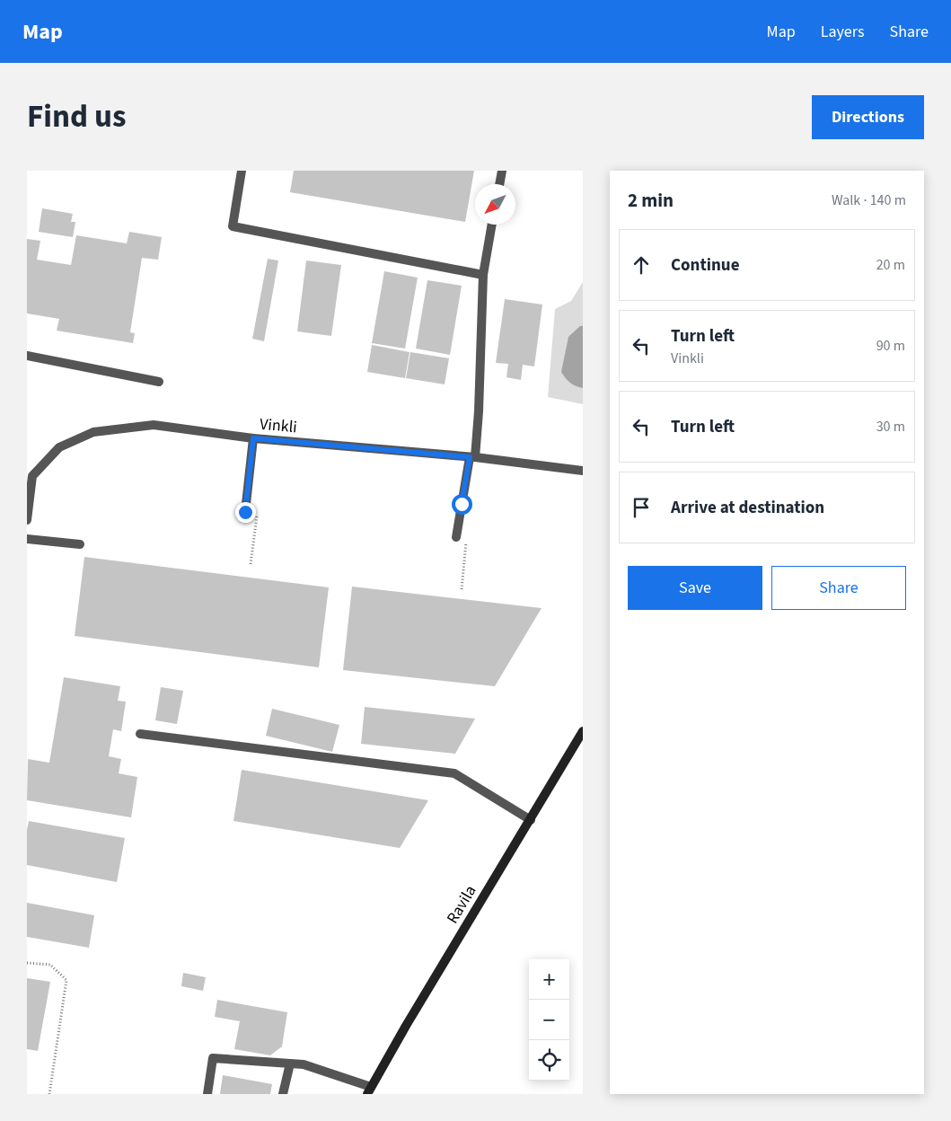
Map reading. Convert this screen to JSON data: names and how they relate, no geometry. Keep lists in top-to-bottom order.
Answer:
{
  "streets": {
    "street": ["Ravila"],
    "lane": ["Vinkli"]
  },
  "north": "bottom left",
  "page": {
    "header": "Map",
    "nav": ["Map", "Layers", "Share"],
    "title": "Find us",
    "buttons": [
      "Directions",
      ["Save", "Share"]
    ],
    "heading": ["2 min", "Walk · 140 m"],
    "list": [
      ["Continue", "20 m"],
      ["Turn left", "Vinkli", "90 m"],
      ["Turn left", "30 m"],
      "Arrive at destination"
    ],
    "map_buttons": ["+", "−"]
  }
}
